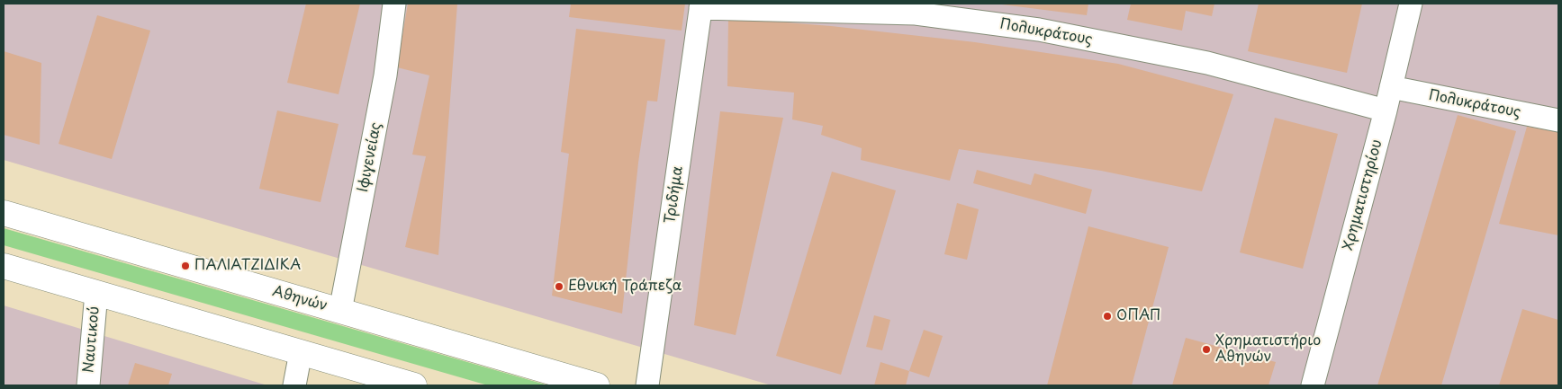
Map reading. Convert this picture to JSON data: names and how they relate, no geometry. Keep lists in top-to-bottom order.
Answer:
{
  "streets": {
    "highway": ["Αθηνών"],
    "street": [
      "Πολυκράτους",
      "Ιφιγενείας",
      "Τριδήμα",
      "Χρηματιστηρίου",
      "Ναυτικού"
    ]
  },
  "crossings": [
    ["Πολυκράτους", "Τριδήμα"],
    ["Πολυκράτους", "Χρηματιστηρίου"],
    ["Ιφιγενείας", "Αθηνών"]
  ],
  "places": [
    "ΠΑΛΙΑΤΖΙΔΙΚΑ",
    "Εθνική Τράπεζα",
    "ΟΠΑΠ",
    "Χρηματιστήριο Αθηνών"
  ]
}
